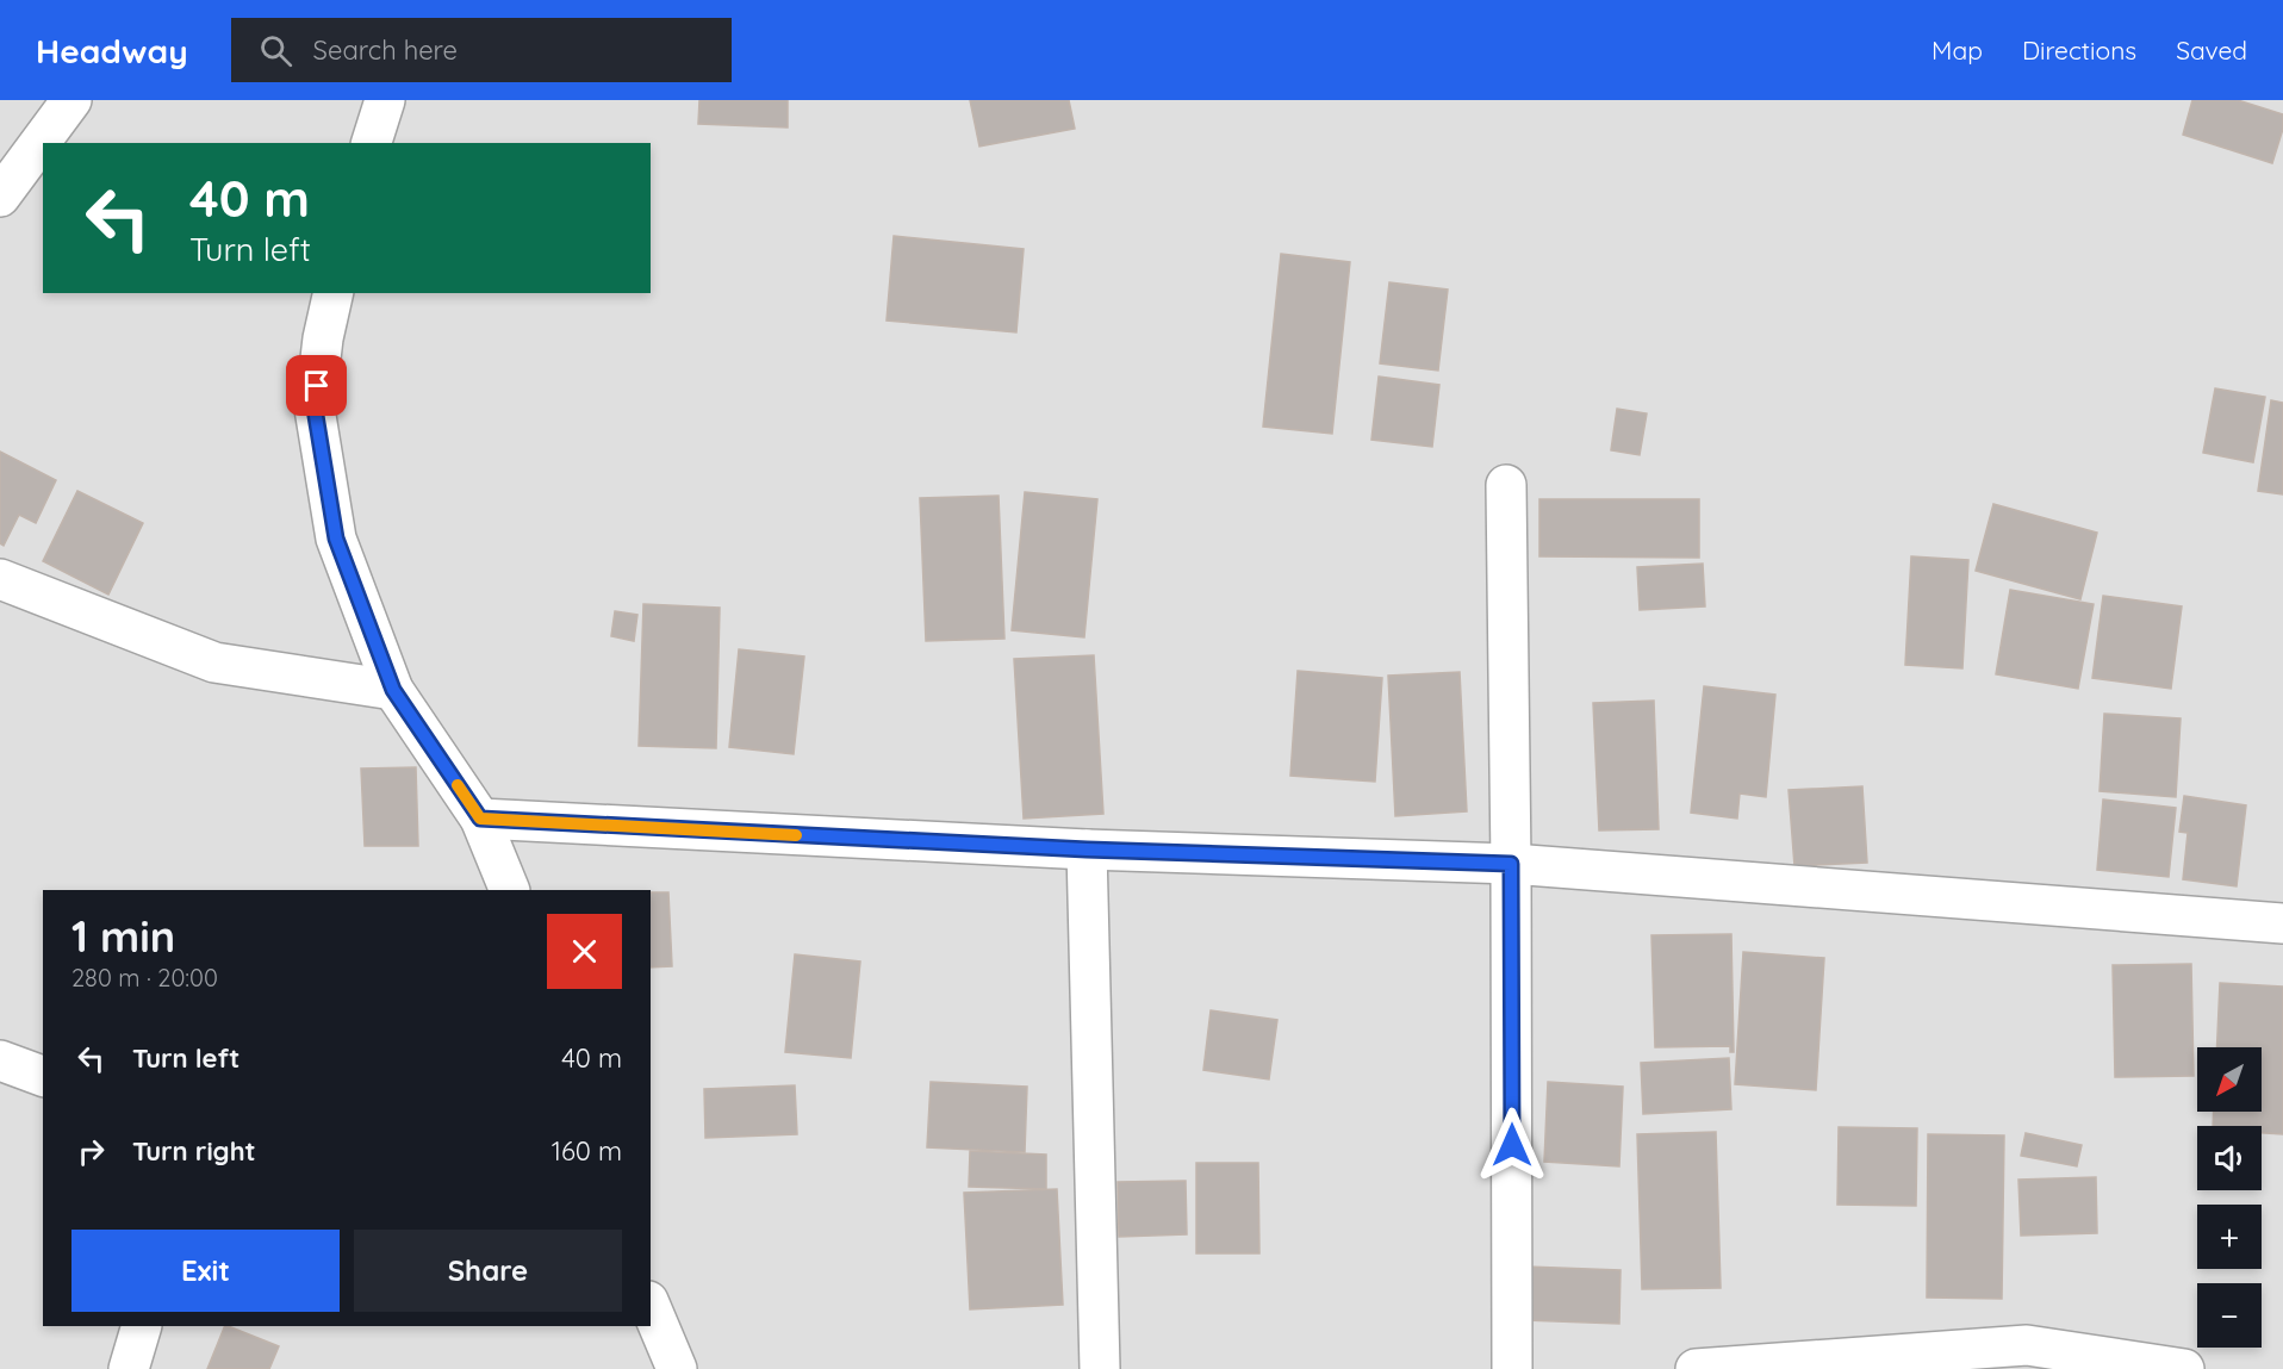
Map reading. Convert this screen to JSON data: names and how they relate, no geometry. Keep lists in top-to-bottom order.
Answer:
{
  "north": "bottom left",
  "page": {
    "header": "Headway",
    "search": "Search here",
    "nav": ["Map", "Directions", "Saved"],
    "turn": ["40 m", "Turn left"],
    "heading": ["1 min", "280 m · 20:00"],
    "list": [
      {
        "name": "Turn left",
        "value": "40 m"
      },
      {
        "name": "Turn right",
        "value": "160 m"
      }
    ],
    "map_buttons": ["+", "−"],
    "buttons": ["Exit", "Share"]
  }
}
